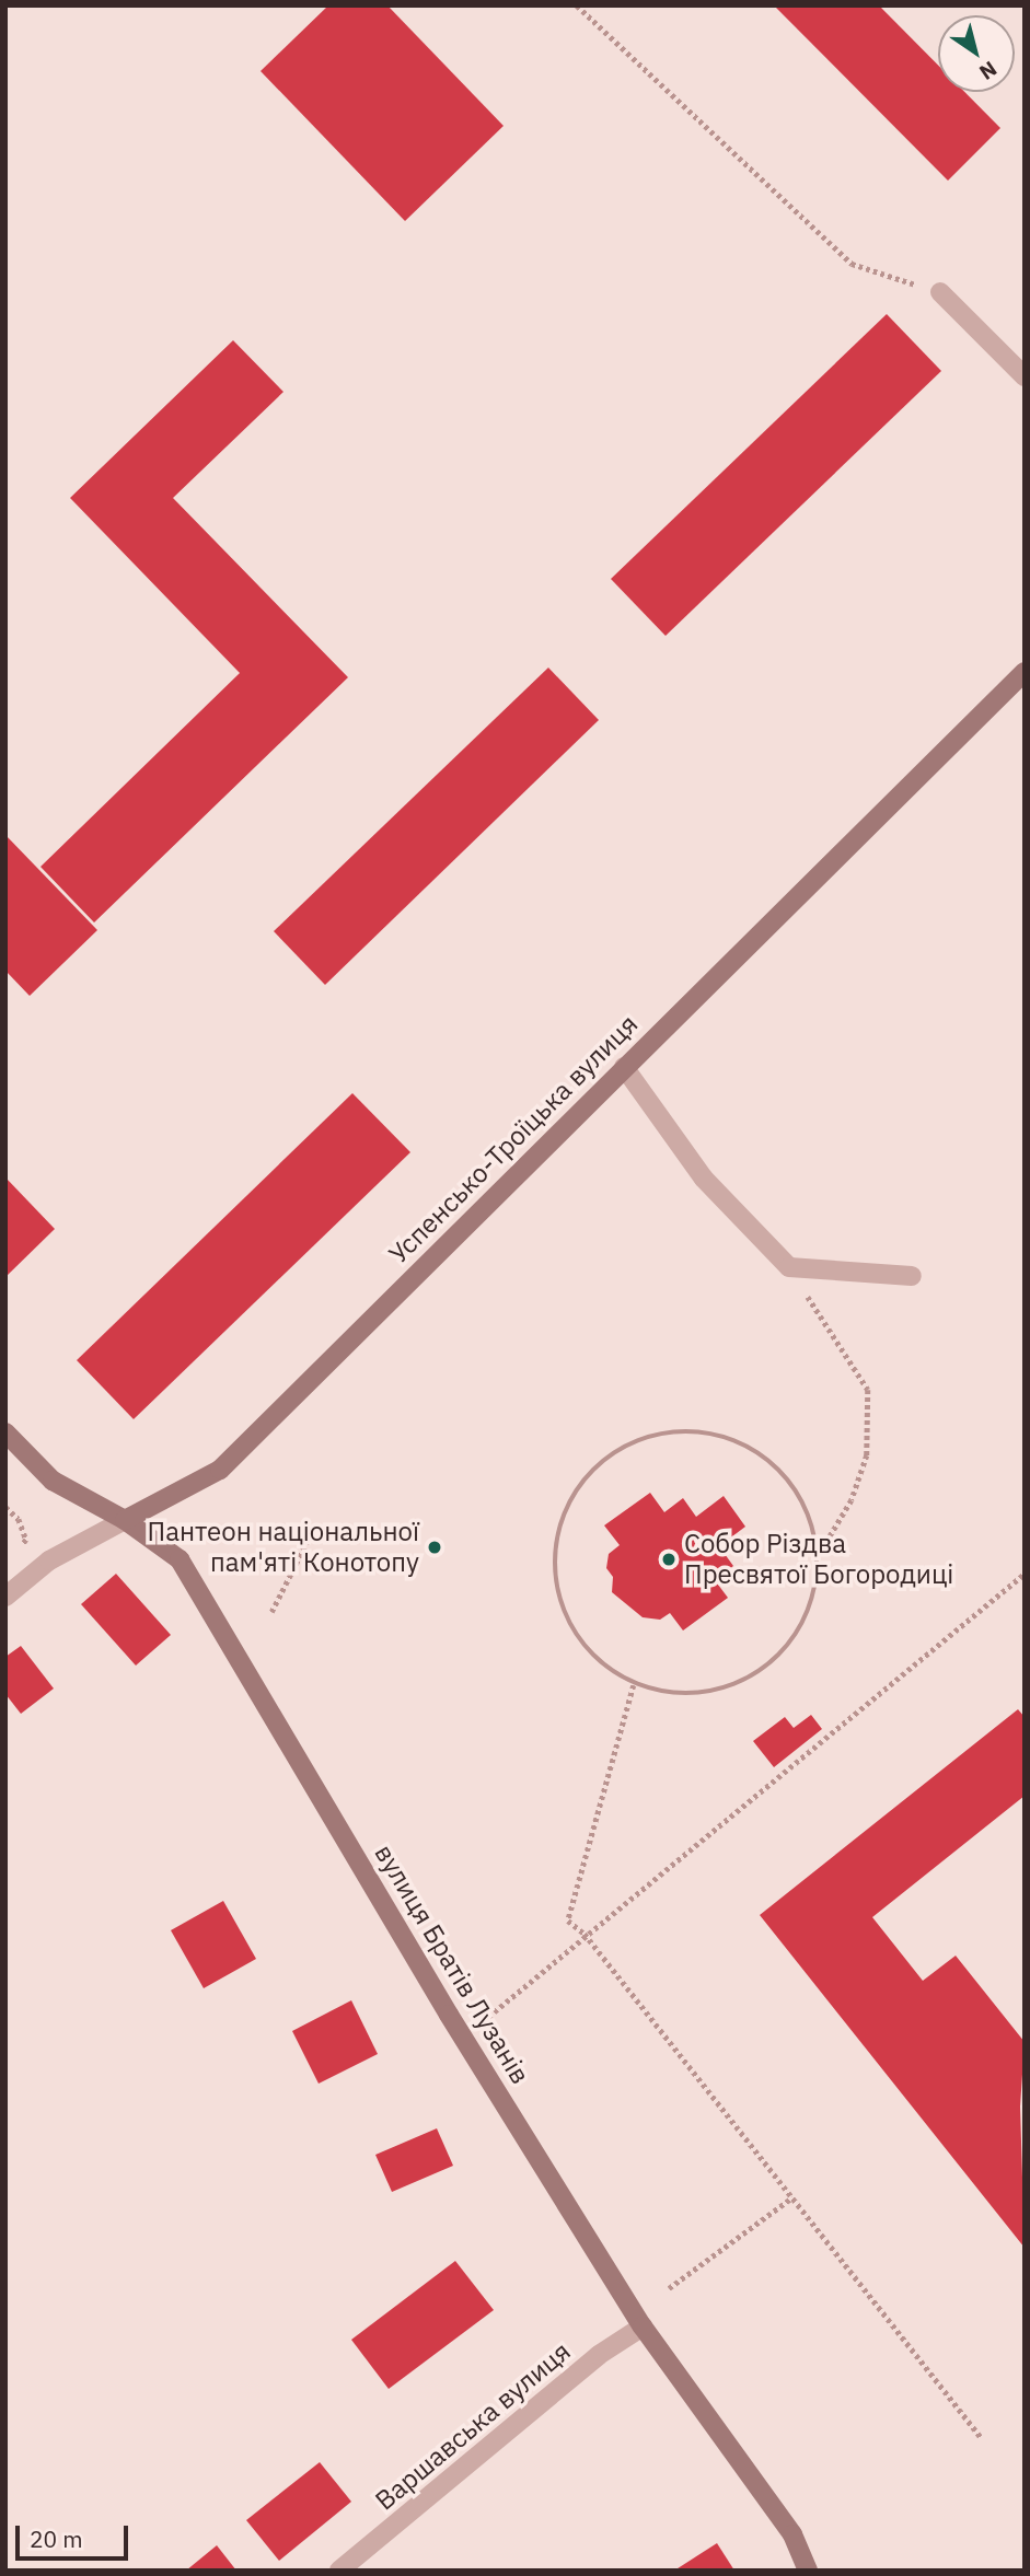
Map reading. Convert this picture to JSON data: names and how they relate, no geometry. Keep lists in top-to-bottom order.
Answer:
{
  "streets": {
    "main road": ["Успенсько-Троїцька вулиця", "вулиця Братів Лузанів"],
    "street": ["Варшавська вулиця"]
  },
  "crossings": [
    ["Успенсько-Троїцька вулиця", "вулиця Братів Лузанів"],
    ["вулиця Братів Лузанів", "Варшавська вулиця"]
  ],
  "places": ["Пантеон національної пам'яті Конотопу", "Собор Різдва Пресвятої Богородиці"],
  "scale_bar": "20 m",
  "north": "bottom right"
}
